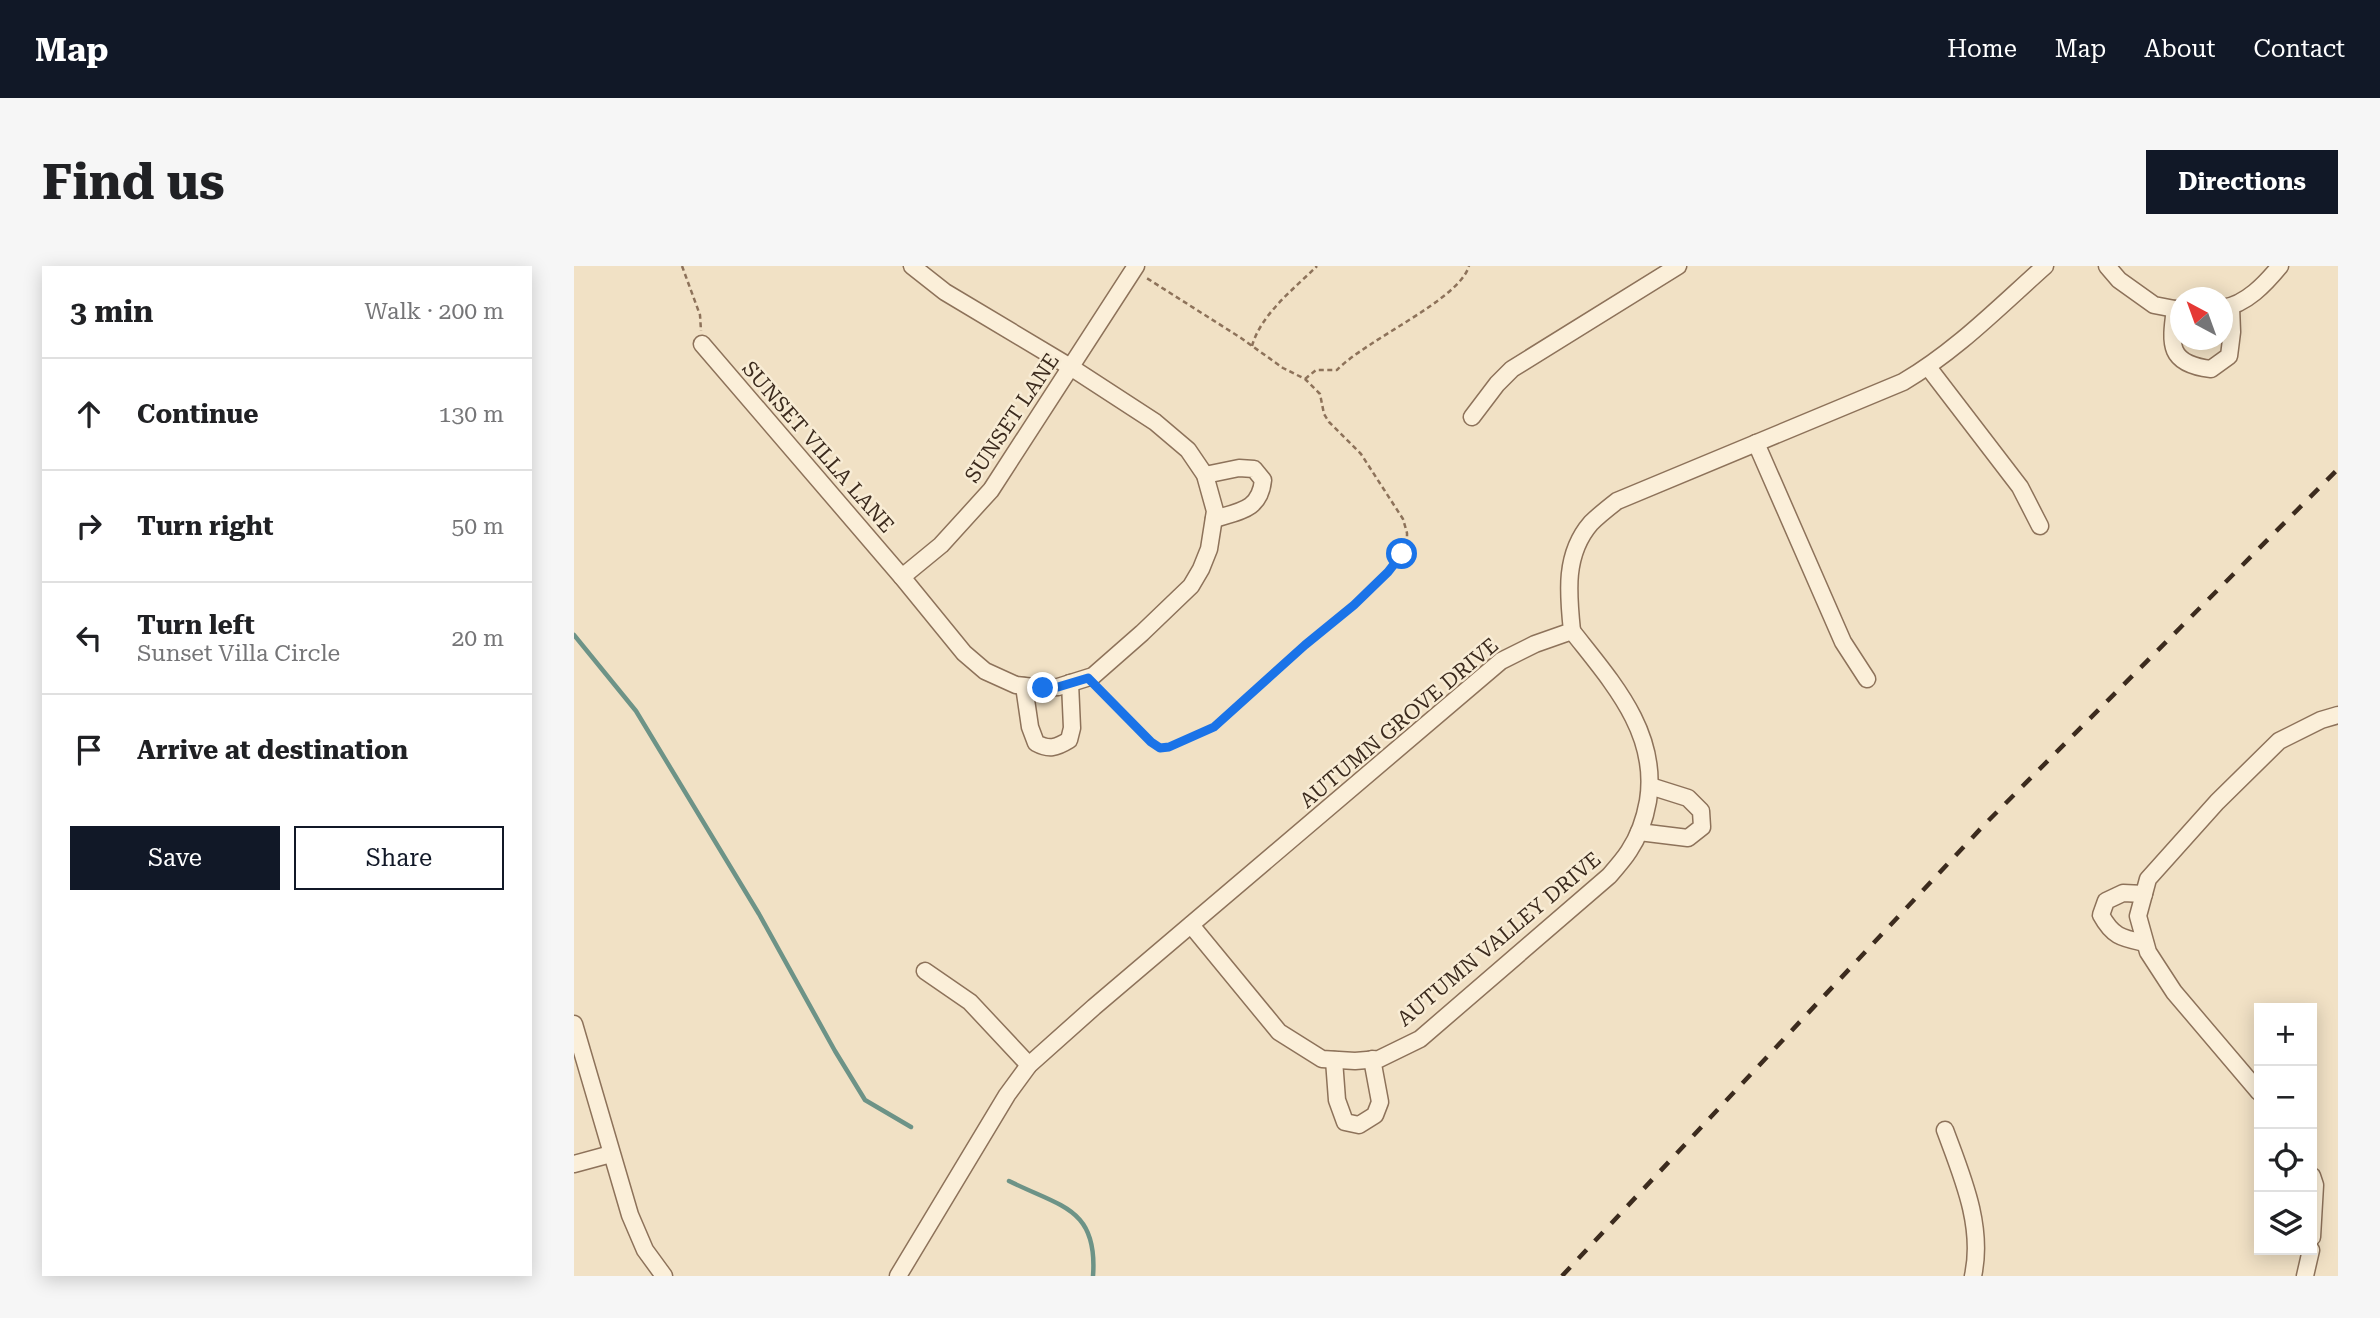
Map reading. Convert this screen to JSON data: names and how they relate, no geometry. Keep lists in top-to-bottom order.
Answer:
{
  "streets": {
    "street": [
      "SUNSET LANE",
      "SUNSET VILLA LANE",
      "AUTUMN GROVE DRIVE",
      "AUTUMN VALLEY DRIVE"
    ]
  },
  "crossings": [
    ["SUNSET LANE", "SUNSET VILLA LANE"],
    ["AUTUMN GROVE DRIVE", "AUTUMN VALLEY DRIVE"]
  ],
  "north": "top left",
  "page": {
    "header": "Map",
    "nav": [
      "Home",
      "Map",
      "About",
      "Contact"
    ],
    "buttons": [
      "Directions",
      ["Save", "Share"]
    ],
    "title": "Find us",
    "heading": ["3 min", "Walk · 200 m"],
    "list": [
      ["Continue", "130 m"],
      ["Turn right", "50 m"],
      ["Turn left", "Sunset Villa Circle", "20 m"],
      "Arrive at destination"
    ],
    "map_buttons": ["+", "−"]
  }
}
